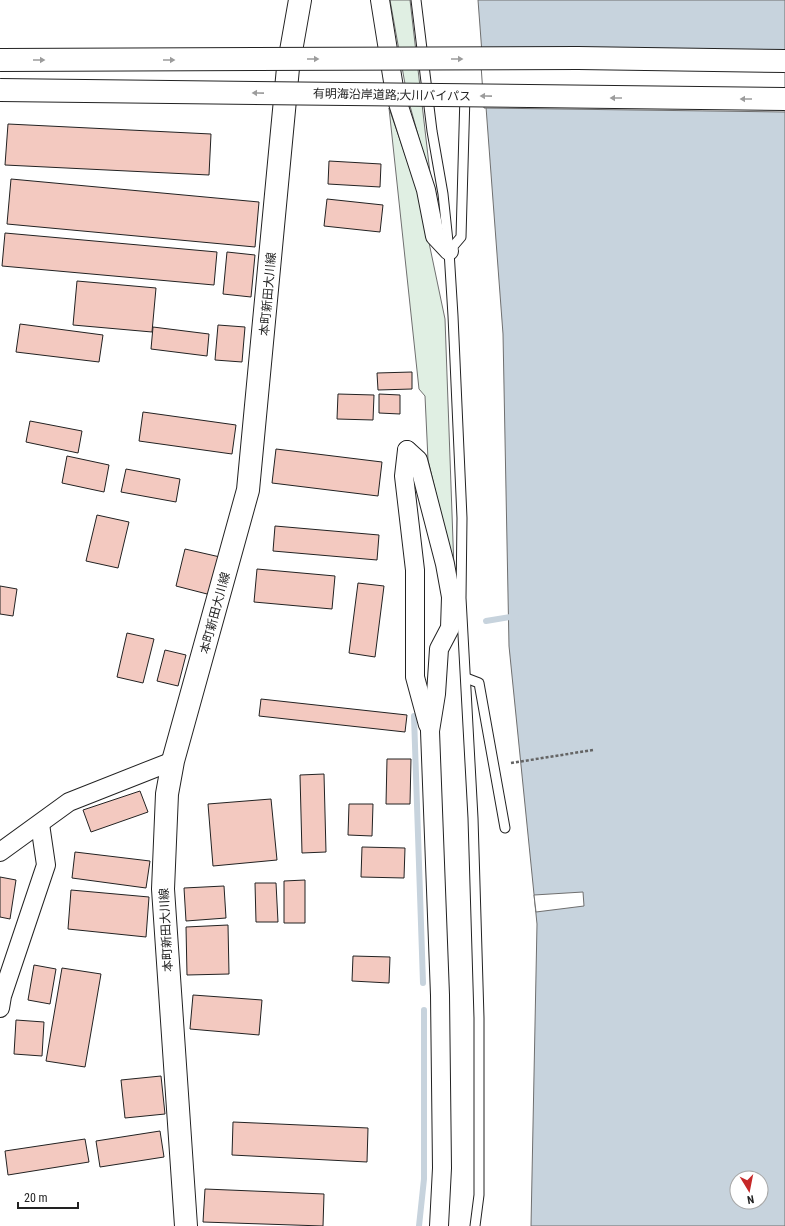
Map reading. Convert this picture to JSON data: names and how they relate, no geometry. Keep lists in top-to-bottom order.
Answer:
{
  "streets": {
    "main road": ["有明海沿岸道路;大川バイパス", "本町新田大川線"]
  },
  "scale_bar": "20 m",
  "north": "bottom"
}
